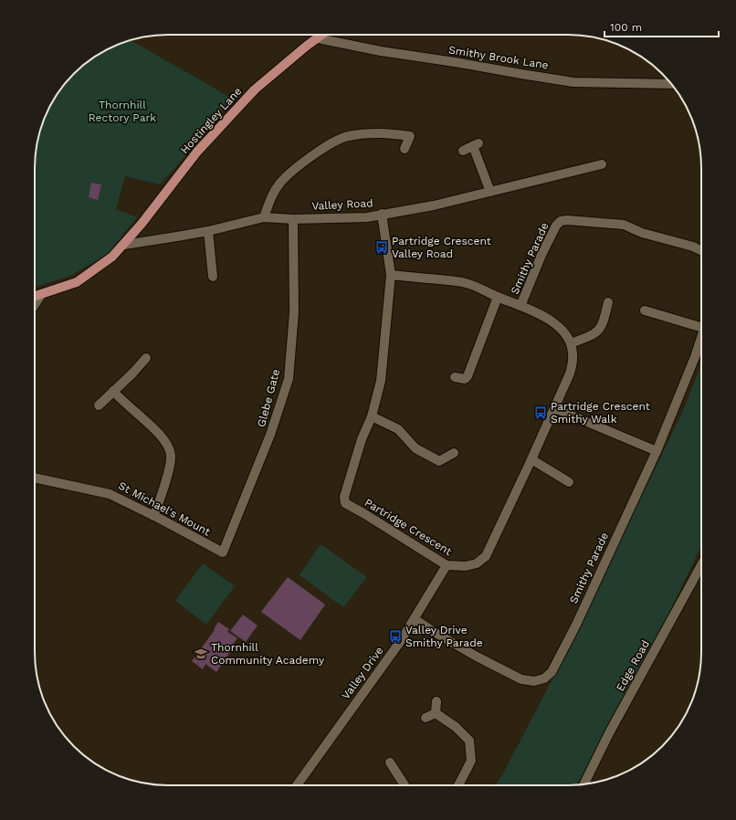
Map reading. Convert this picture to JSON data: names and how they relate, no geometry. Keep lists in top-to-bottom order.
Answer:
{
  "streets": {
    "main road": ["Hostingley Lane"],
    "street": [
      "Smithy Brook Lane",
      "Valley Road",
      "Smithy Parade",
      "Glebe Gate",
      "St Michael's Mount",
      "Partridge Crescent",
      "Edge Road",
      "Valley Drive"
    ]
  },
  "crossings": [
    ["Smithy Brook Lane", "Hostingley Lane"],
    ["Hostingley Lane", "Valley Road"],
    ["Valley Road", "Glebe Gate"],
    ["Valley Road", "Partridge Crescent"],
    ["Smithy Parade", "Valley Drive"],
    ["Glebe Gate", "St Michael's Mount"],
    ["Partridge Crescent", "Valley Drive"]
  ],
  "parks": ["Thornhill Rectory Park"],
  "places": {
    "bus stop": ["Partridge Crescent Valley Road", "Partridge Crescent Smithy Walk", "Valley Drive Smithy Parade"],
    "school or university": ["Thornhill Community Academy"]
  },
  "scale_bar": "100 m"
}
